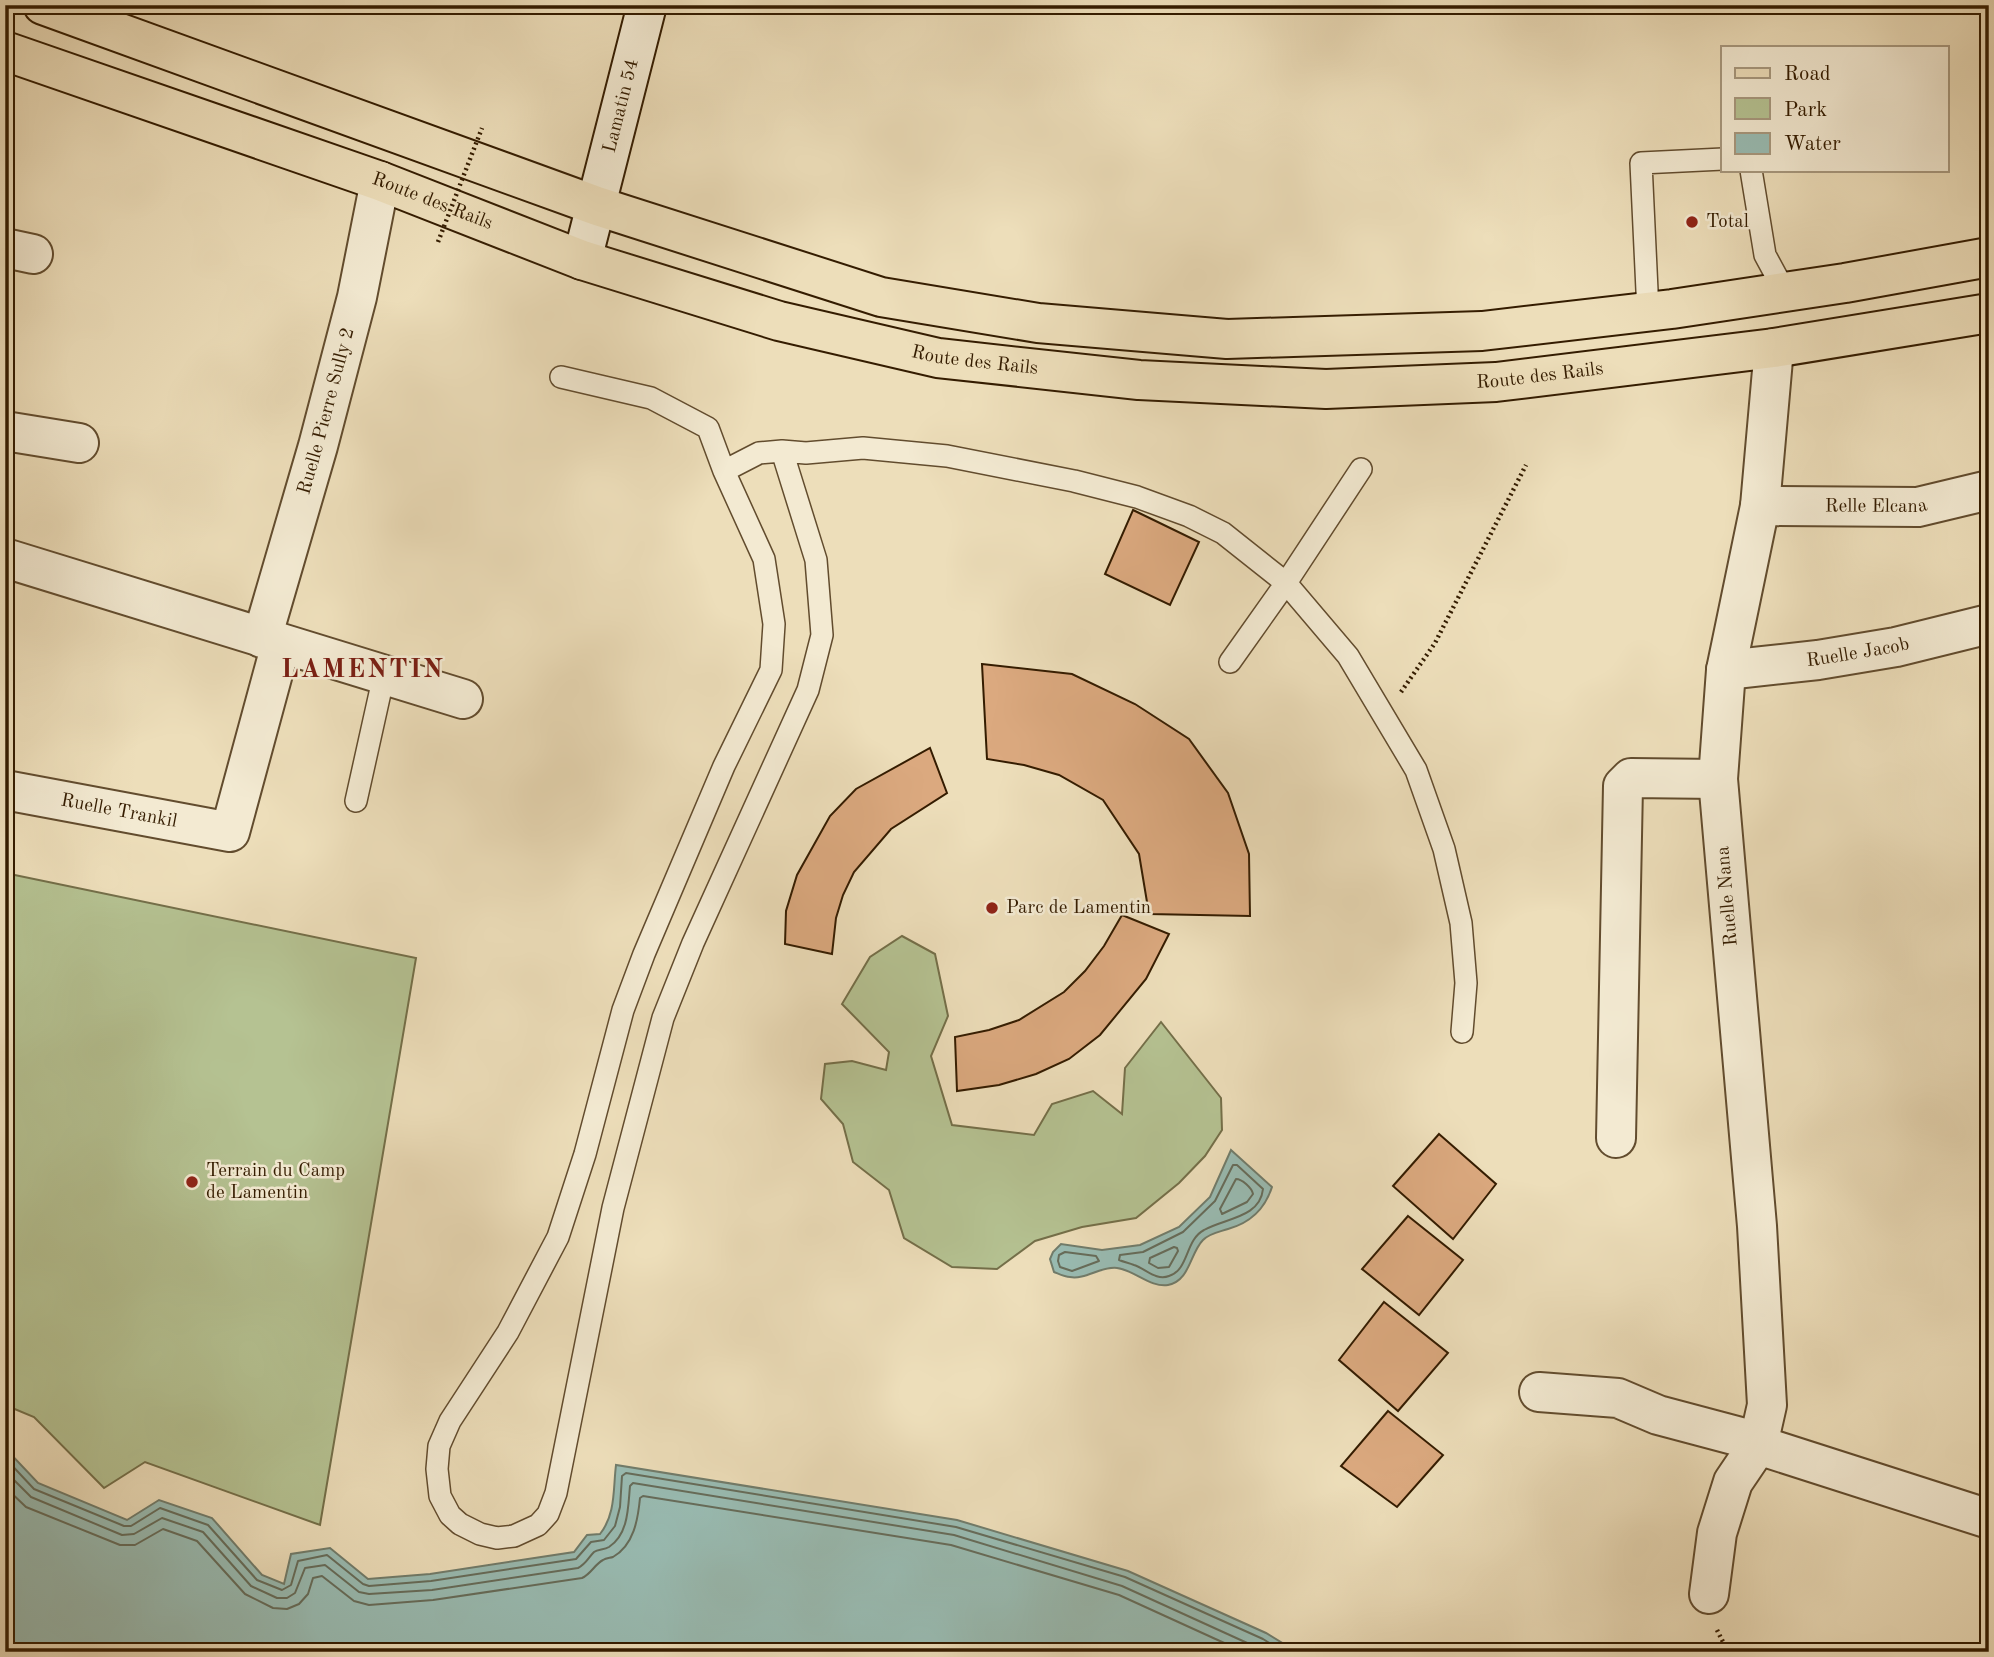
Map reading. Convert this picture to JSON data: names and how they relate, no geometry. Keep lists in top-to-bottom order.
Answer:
{
  "streets": {
    "main road": ["Route des Rails"],
    "street": [
      "Lamatin 54",
      "Ruelle Pierre Sully 2",
      "Relle Elcana",
      "Ruelle Jacob",
      "Ruelle Trankil",
      "Ruelle Nana"
    ]
  },
  "crossings": [
    ["Lamatin 54", "Route des Rails"],
    ["Route des Rails", "Ruelle Pierre Sully 2"],
    ["Route des Rails", "Ruelle Nana"],
    ["Ruelle Pierre Sully 2", "Ruelle Trankil"],
    ["Relle Elcana", "Ruelle Nana"],
    ["Ruelle Jacob", "Ruelle Nana"]
  ],
  "districts": ["LAMENTIN"],
  "places": ["Total", "Parc de Lamentin", "Terrain du Camp de Lamentin"],
  "legend": ["Road", "Park", "Water"]
}
